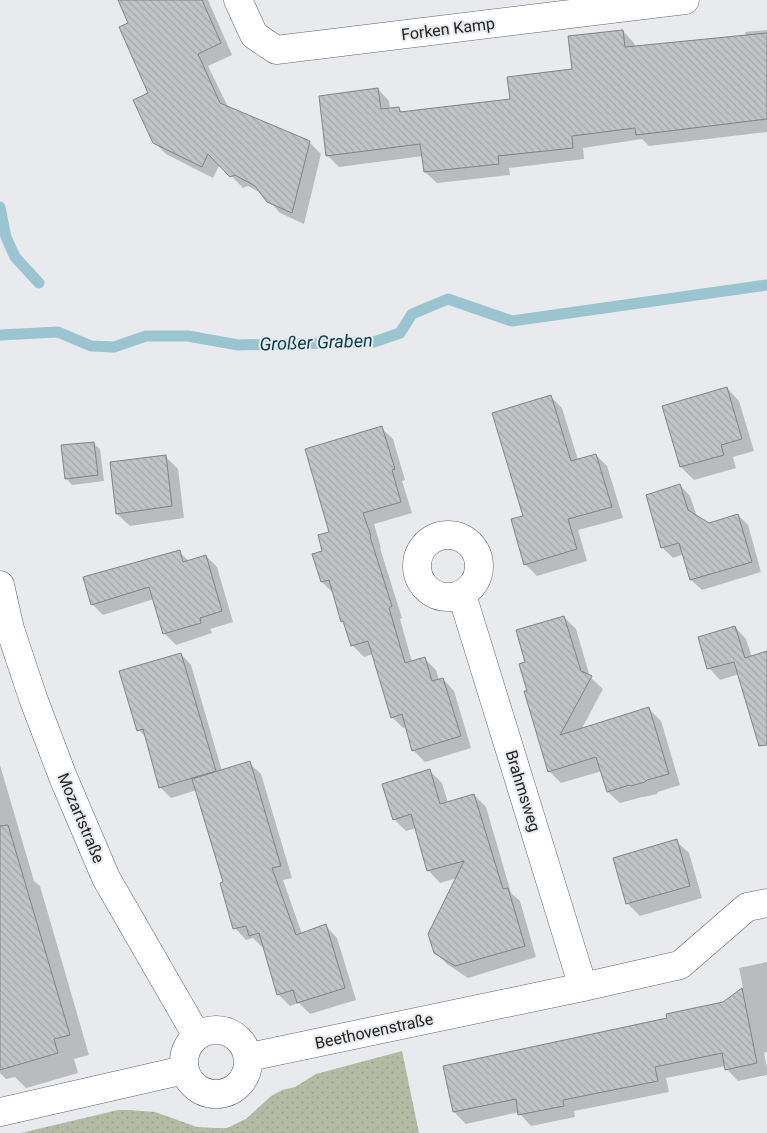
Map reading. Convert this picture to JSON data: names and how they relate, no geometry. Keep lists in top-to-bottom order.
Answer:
{
  "streets": {
    "street": [
      "Forken Kamp",
      "Brahmsweg",
      "Mozartstraße",
      "Beethovenstraße"
    ]
  },
  "crossings": [
    ["Brahmsweg", "Beethovenstraße"],
    ["Mozartstraße", "Beethovenstraße"]
  ],
  "water": ["Großer Graben"]
}
